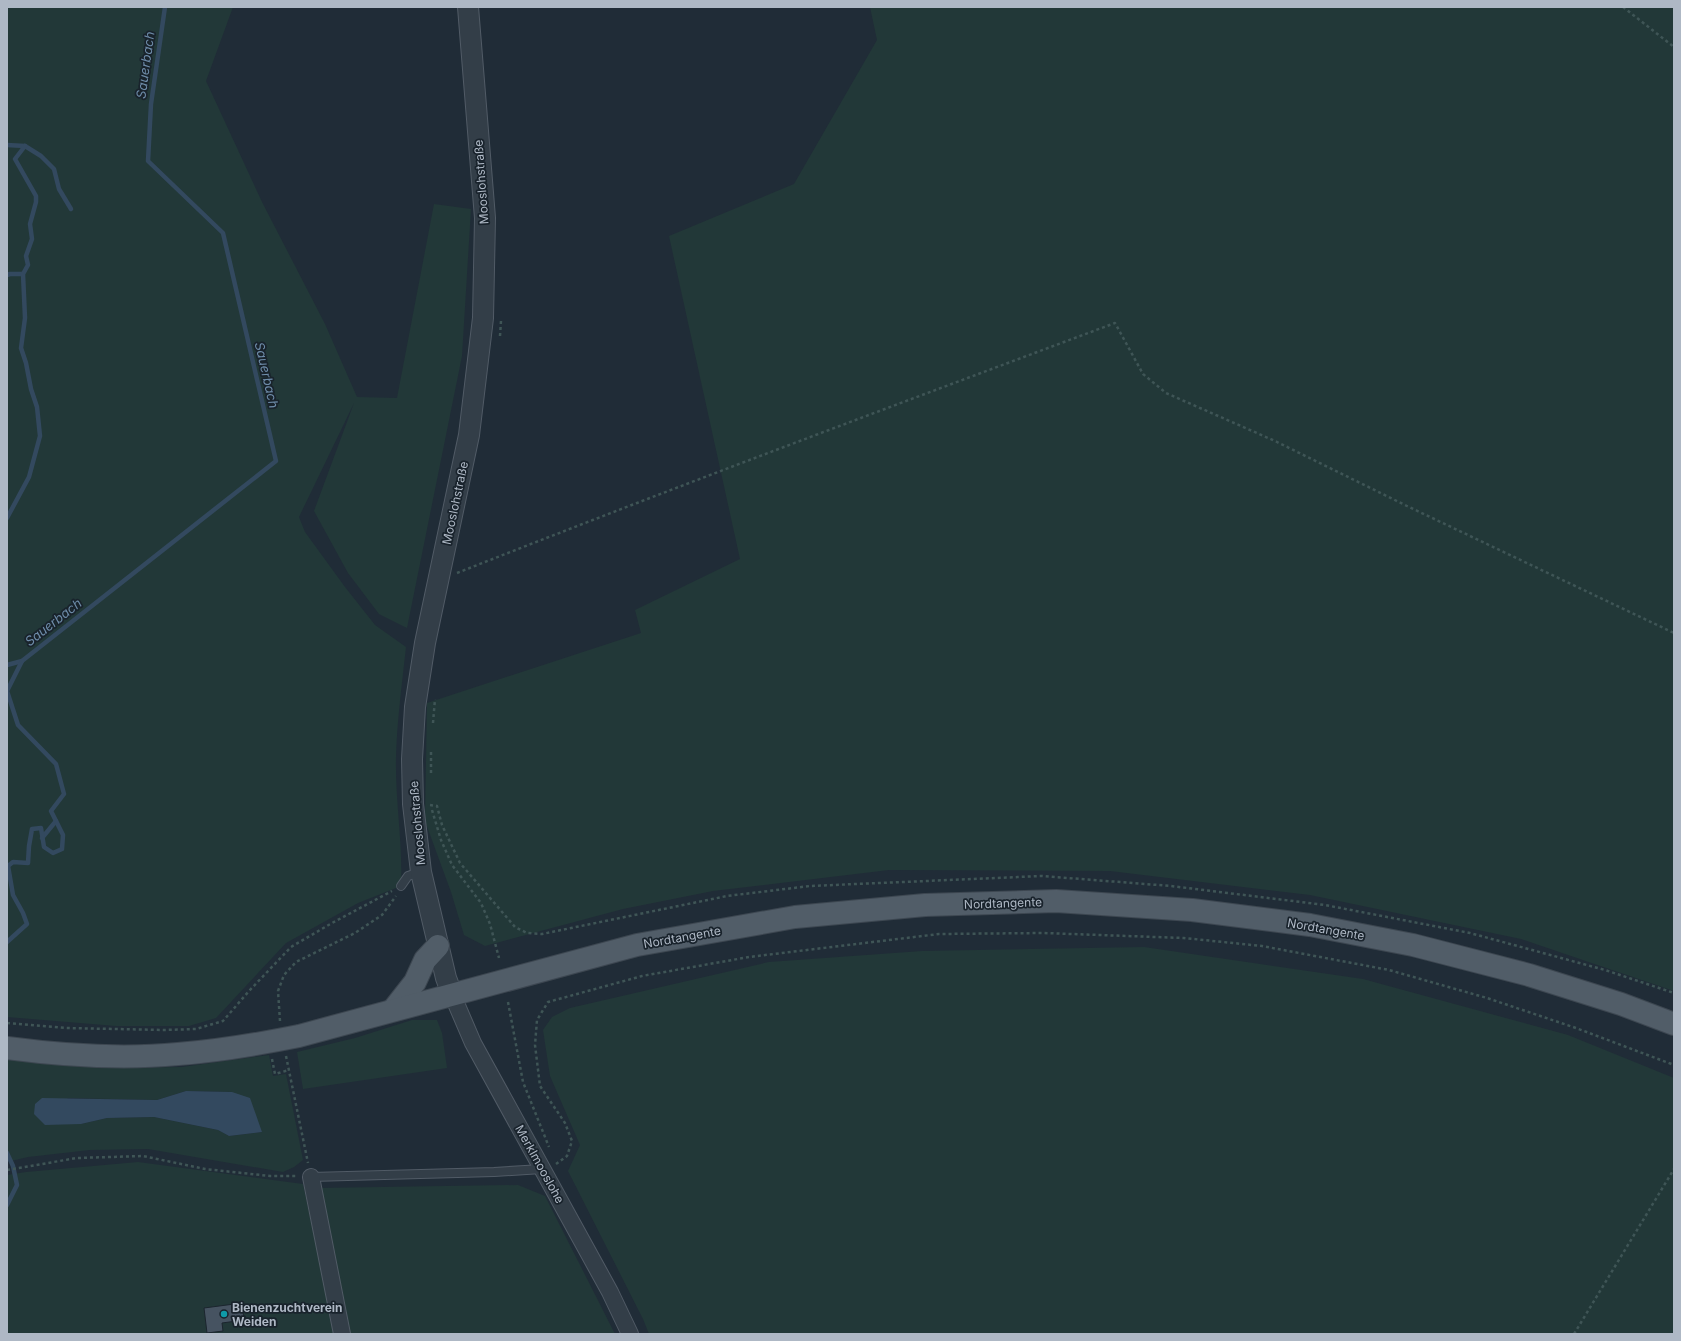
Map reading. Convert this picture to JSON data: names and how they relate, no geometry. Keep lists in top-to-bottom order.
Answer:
{
  "streets": {
    "main road": ["Nordtangente"],
    "street": ["Mooslohstraße", "Merklmooslohe"]
  },
  "crossings": [
    ["Mooslohstraße", "Nordtangente"],
    ["Mooslohstraße", "Merklmooslohe"],
    ["Nordtangente", "Merklmooslohe"]
  ],
  "water": ["Sauerbach"],
  "places": ["Bienenzuchtverein Weiden"]
}
